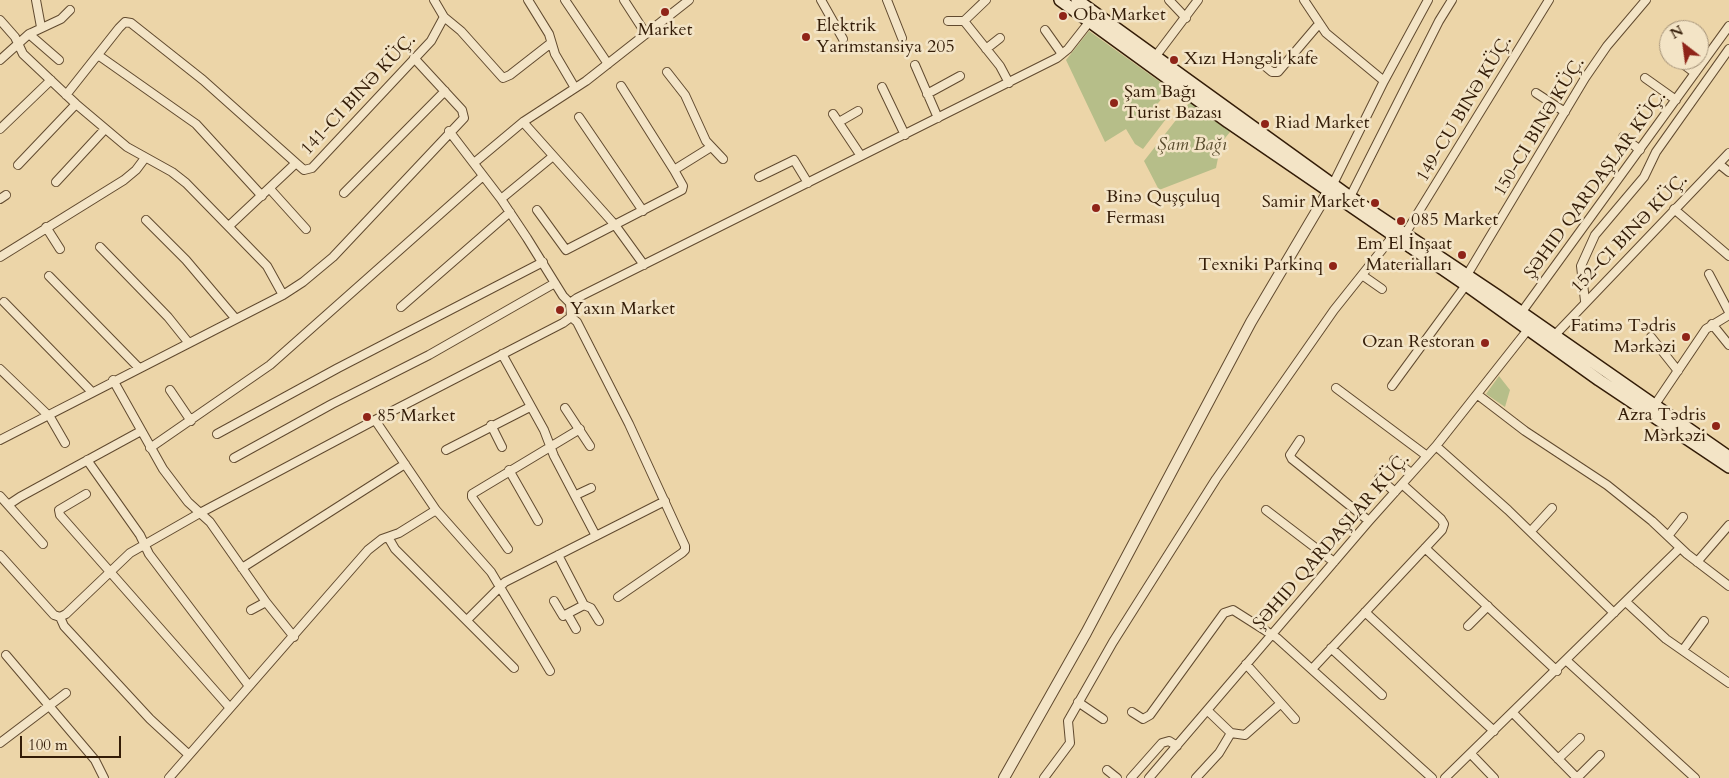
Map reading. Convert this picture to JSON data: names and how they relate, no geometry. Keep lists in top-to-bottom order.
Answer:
{
  "streets": {
    "street": [
      "141-CI BINƏ KÜÇ.",
      "149-CU BINƏ KÜÇ.",
      "150-CI BINƏ KÜÇ.",
      "ŞƏHID QARDAŞLAR KÜÇ.",
      "152-CI BINƏ KÜÇ."
    ]
  },
  "parks": ["Şam Bağı"],
  "places": [
    "Market",
    "Oba Market",
    "Elektrik Yarımstansiya 205",
    "Xızı Həngəli kafe",
    "Şam Bağı Turist Bazası",
    "Riad Market",
    "Samir Market",
    "Binə Quşçuluq Ferması",
    "085 Market",
    "Em El İnşaat Materialları",
    "Texniki Parkinq",
    "Yaxın Market",
    "Fatimə Tədris Mərkəzi",
    "Ozan Restoran",
    "85 Market",
    "Azra Tədris Mərkəzi"
  ],
  "scale_bar": "100 m",
  "north": "top left"
}
